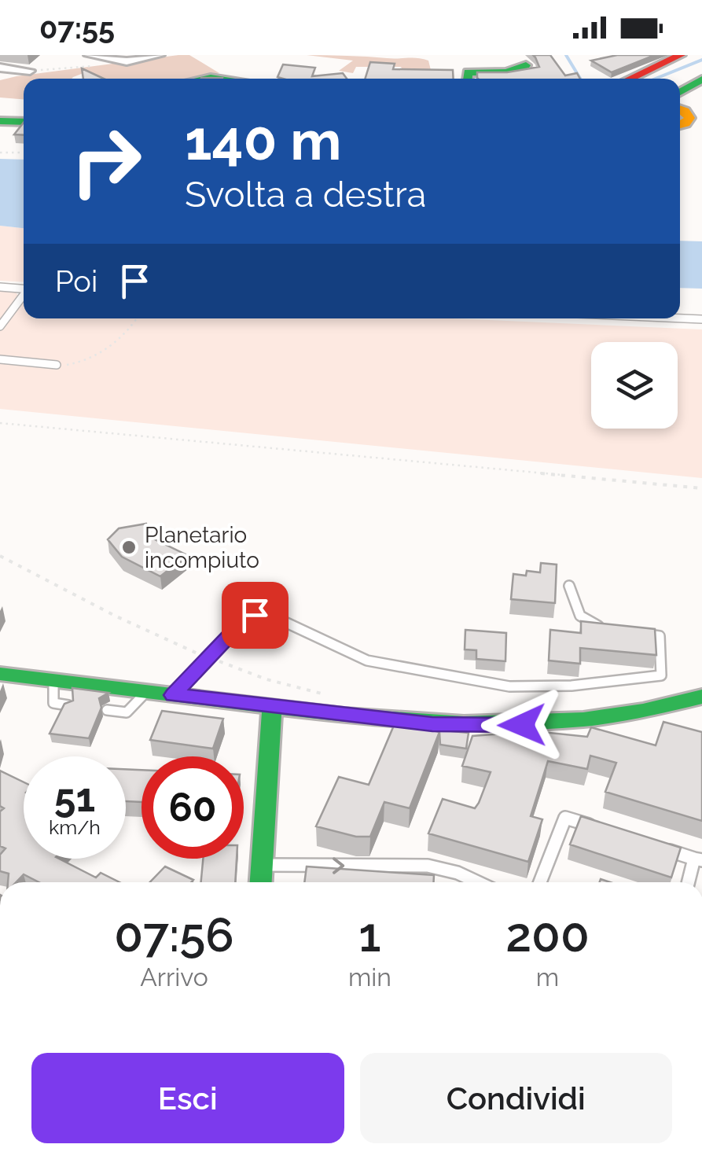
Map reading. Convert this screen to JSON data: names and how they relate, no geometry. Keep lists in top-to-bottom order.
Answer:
{
  "places": ["Planetario incompiuto"],
  "page": {
    "status": "07:55",
    "turn": ["140 m", "Svolta a destra"],
    "then": "Poi",
    "speed": "51 km/h",
    "limit": "60",
    "eta": [
      "07:56",
      "Arrivo",
      "1",
      "min",
      "200",
      "m"
    ],
    "buttons": ["Esci", "Condividi"]
  }
}
